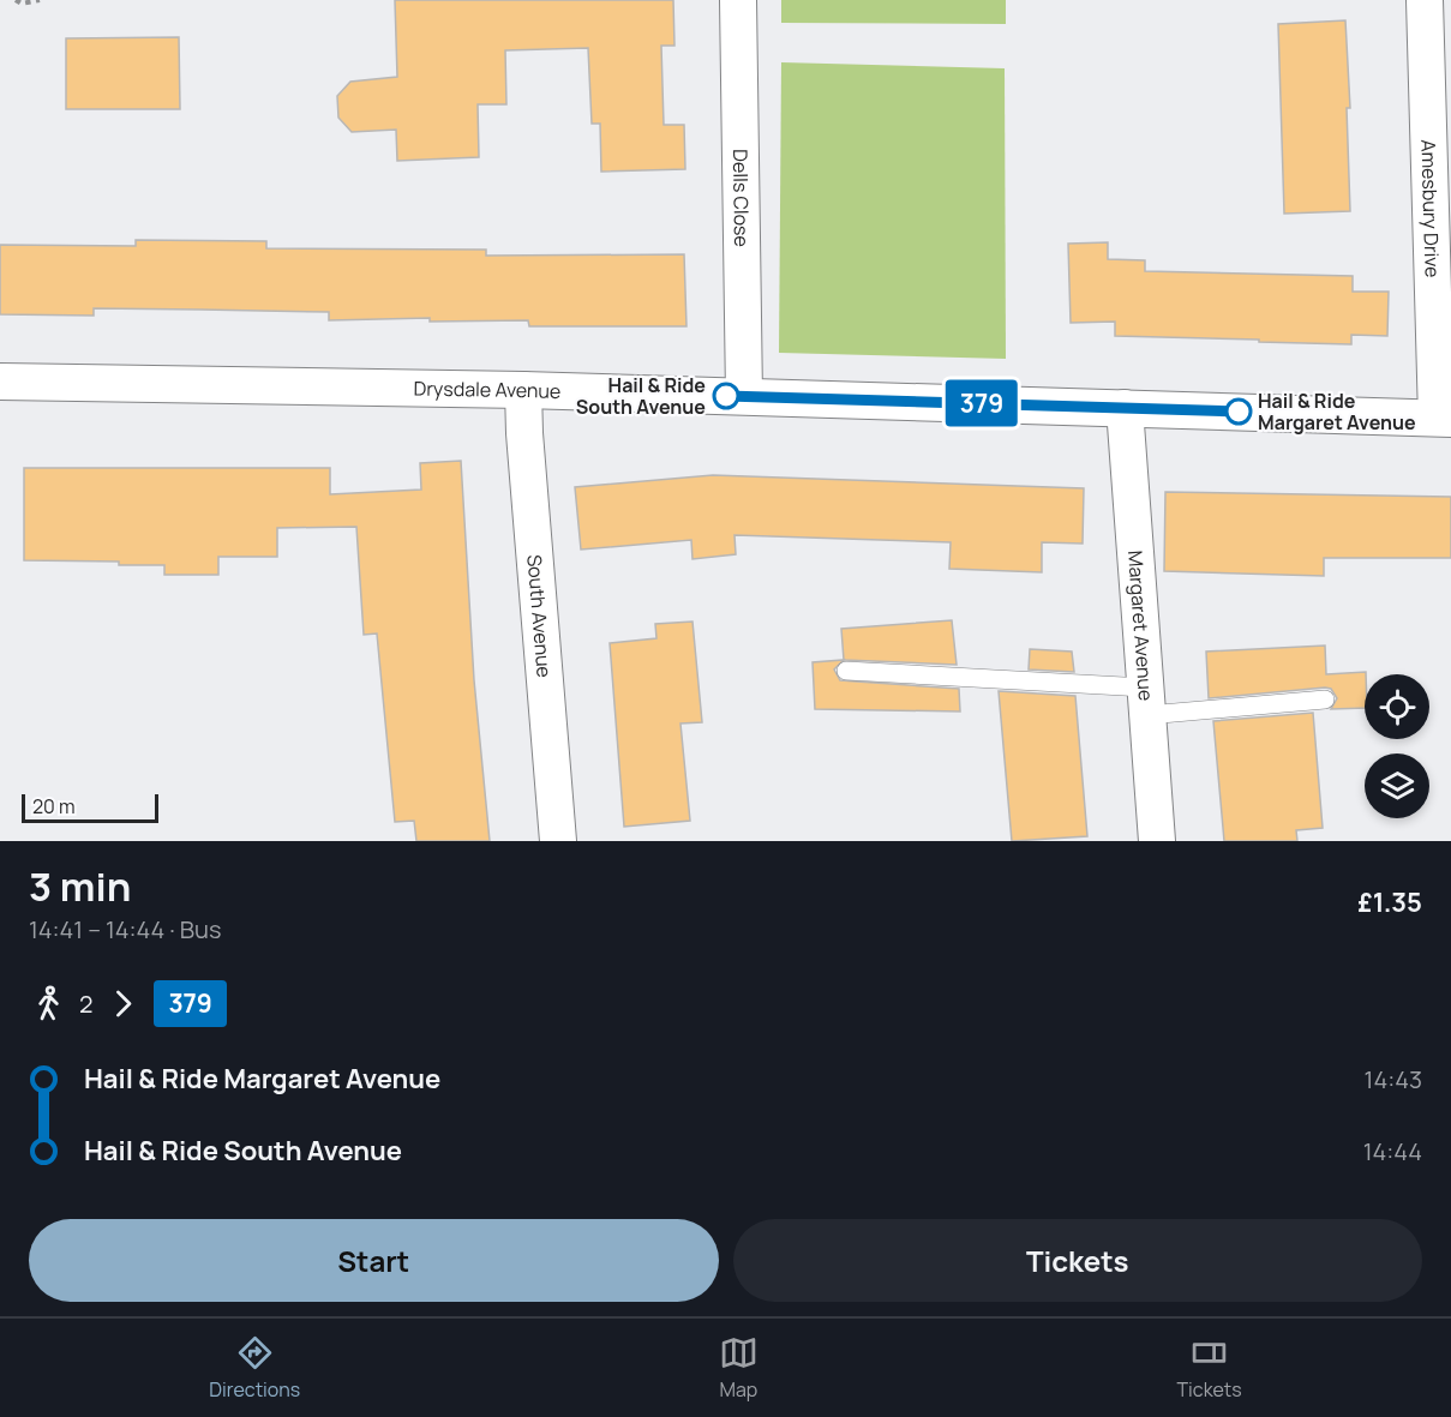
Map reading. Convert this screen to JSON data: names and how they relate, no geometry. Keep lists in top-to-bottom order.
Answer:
{
  "streets": {
    "street": [
      "Dells Close",
      "Amesbury Drive",
      "Drysdale Avenue",
      "South Avenue",
      "Margaret Avenue"
    ]
  },
  "crossings": [
    ["Dells Close", "Drysdale Avenue"],
    ["Amesbury Drive", "Drysdale Avenue"],
    ["Drysdale Avenue", "South Avenue"],
    ["Drysdale Avenue", "Margaret Avenue"]
  ],
  "places": ["Hail & Ride South Avenue", "Hail & Ride Margaret Avenue"],
  "lines": ["bus line 379"],
  "scale_bar": "20 m",
  "page": {
    "on_map": "379",
    "scale": "20 m",
    "heading": ["3 min", "14:41 – 14:44 · Bus", "£1.35"],
    "legs": ["2", "379"],
    "list": [
      {
        "name": "Hail & Ride Margaret Avenue",
        "value": "14:43"
      },
      {
        "name": "Hail & Ride South Avenue",
        "value": "14:44"
      }
    ],
    "buttons": ["Start", "Tickets"],
    "tabs": ["Directions", "Map", "Tickets"]
  }
}
